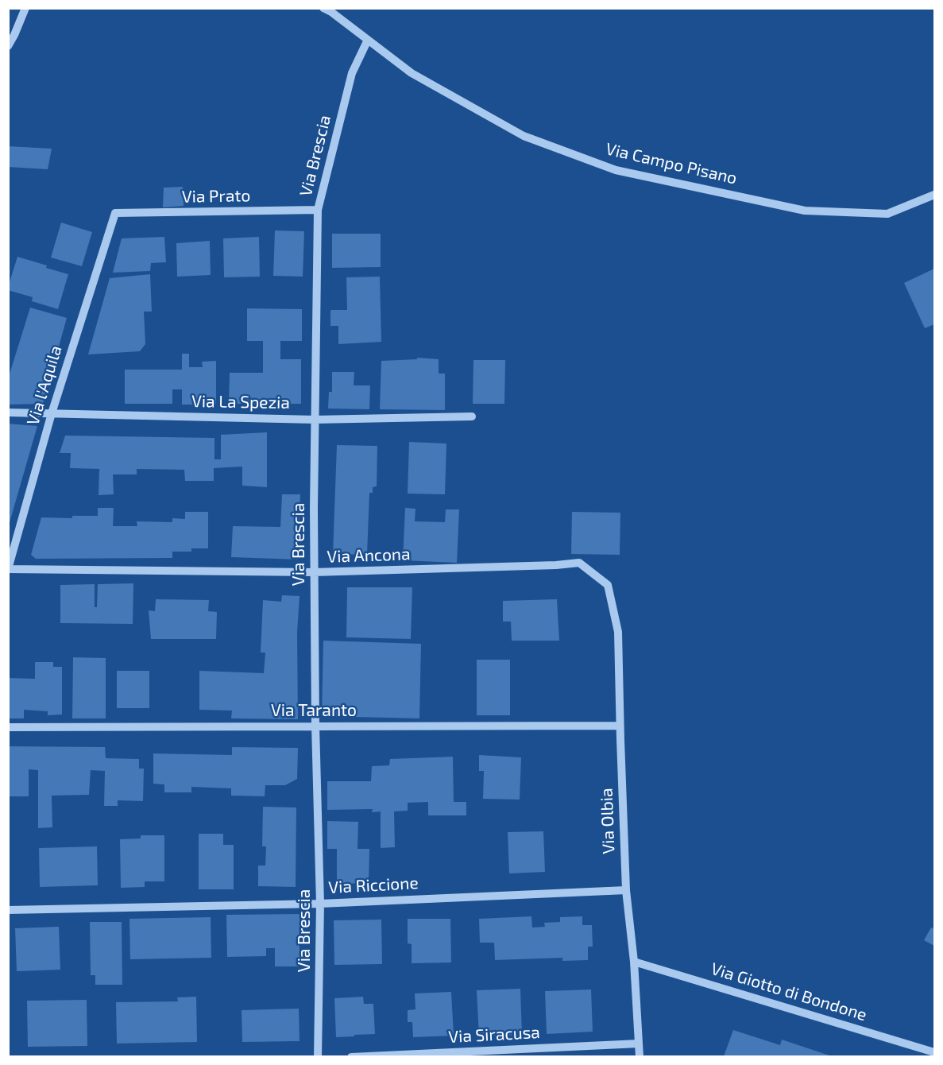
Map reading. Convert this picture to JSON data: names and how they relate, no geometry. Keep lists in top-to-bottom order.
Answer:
{
  "streets": {
    "street": [
      "Via Brescia",
      "Via Campo Pisano",
      "Via Prato",
      "Via l'Aquila",
      "Via La Spezia",
      "Via Ancona",
      "Via Taranto",
      "Via Olbia",
      "Via Riccione",
      "Via Giotto di Bondone",
      "Via Siracusa"
    ]
  },
  "crossings": [
    ["Via Brescia", "Via Campo Pisano"],
    ["Via Brescia", "Via Prato"],
    ["Via Brescia", "Via La Spezia"],
    ["Via Brescia", "Via Ancona"],
    ["Via Brescia", "Via Taranto"],
    ["Via Brescia", "Via Riccione"],
    ["Via Prato", "Via l'Aquila"],
    ["Via l'Aquila", "Via La Spezia"],
    ["Via l'Aquila", "Via Ancona"],
    ["Via Ancona", "Via Olbia"],
    ["Via Taranto", "Via Olbia"],
    ["Via Olbia", "Via Riccione"],
    ["Via Olbia", "Via Giotto di Bondone"],
    ["Via Olbia", "Via Siracusa"]
  ]
}
